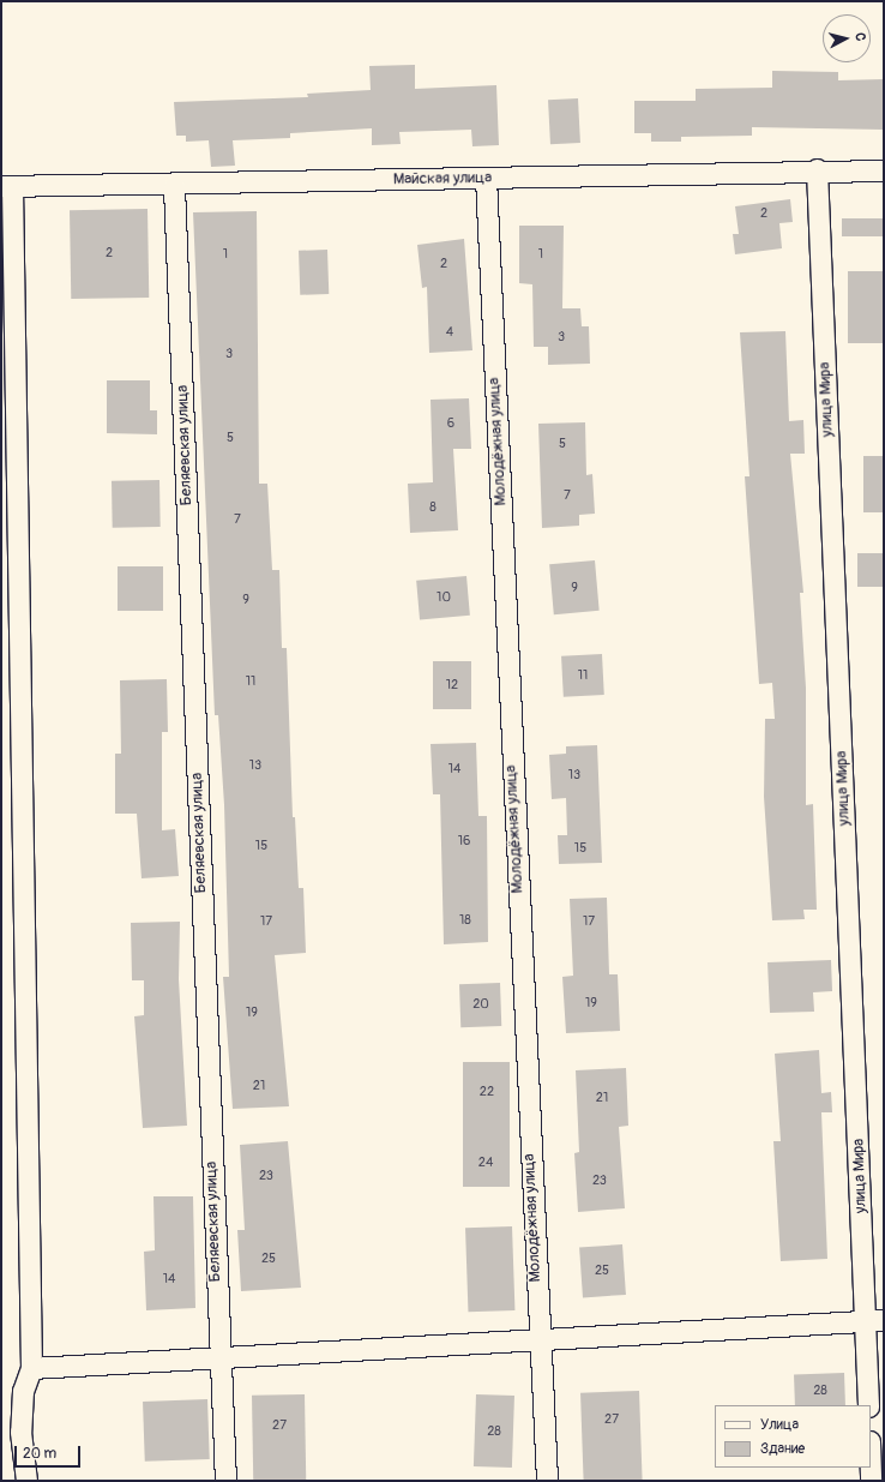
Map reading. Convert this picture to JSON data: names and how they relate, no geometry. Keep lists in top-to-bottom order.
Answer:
{
  "streets": {
    "street": [
      "Майская улица",
      "улица Мира",
      "Молодёжная улица",
      "Беляевская улица"
    ]
  },
  "crossings": [
    ["Майская улица", "улица Мира"],
    ["Майская улица", "Молодёжная улица"],
    ["Майская улица", "Беляевская улица"]
  ],
  "house_numbers": [
    "2",
    "2",
    "1",
    "1",
    "2",
    "4",
    "3",
    "3",
    "6",
    "5",
    "5",
    "7",
    "8",
    "7",
    "9",
    "10",
    "9",
    "11",
    "11",
    "12",
    "13",
    "14",
    "13",
    "16",
    "15",
    "15",
    "18",
    "17",
    "17",
    "19",
    "20",
    "19",
    "21",
    "22",
    "21",
    "24",
    "23",
    "23",
    "25",
    "25",
    "14",
    "28",
    "27",
    "27",
    "28"
  ],
  "legend": ["Улица", "Здание"],
  "scale_bar": "20 m",
  "north": "right"
}
